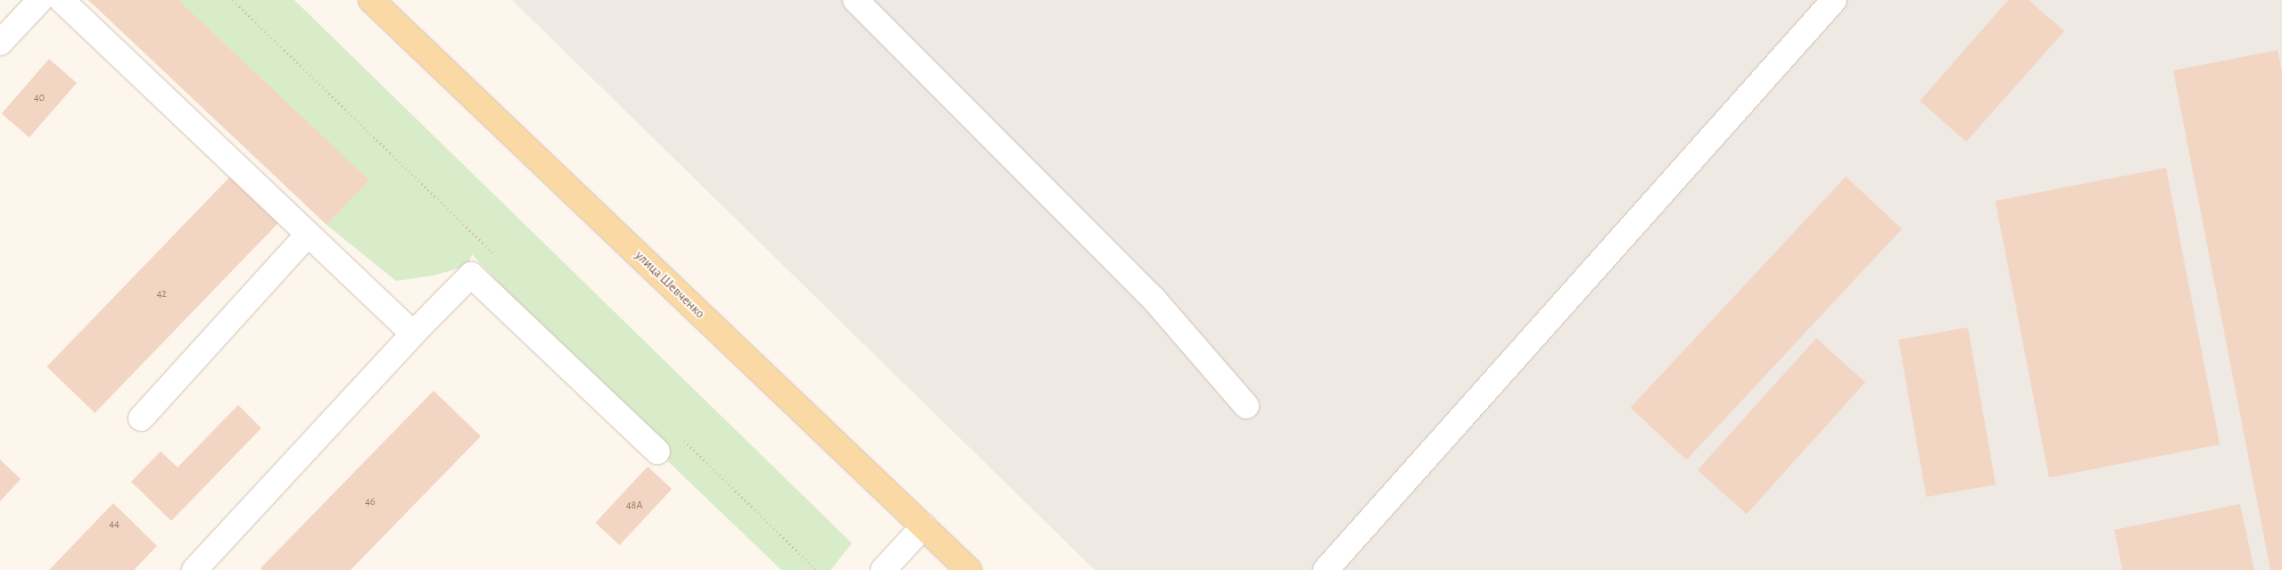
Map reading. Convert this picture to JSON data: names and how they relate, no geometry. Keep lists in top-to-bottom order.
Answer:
{
  "streets": {
    "main road": ["улица Шевченко"]
  },
  "house_numbers": [
    "40",
    "42",
    "46",
    "48А",
    "44"
  ]
}
